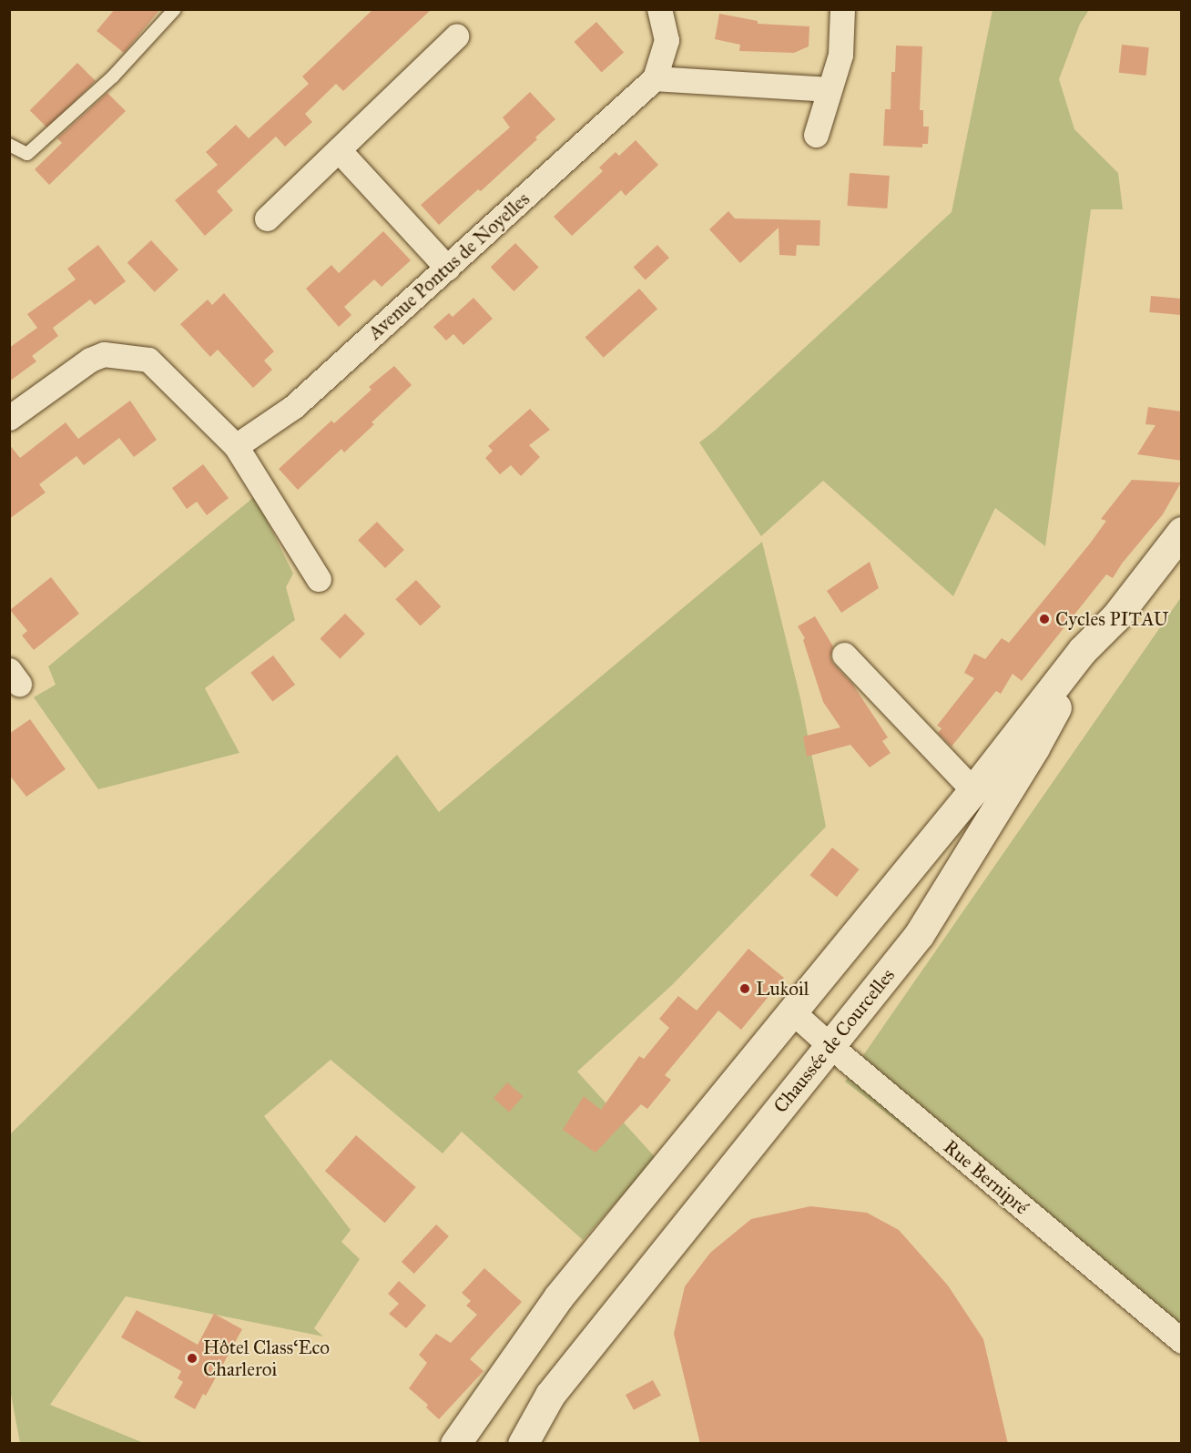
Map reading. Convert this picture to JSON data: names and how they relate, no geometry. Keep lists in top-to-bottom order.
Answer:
{
  "streets": {
    "main road": ["Chaussée de Courcelles"],
    "street": ["Avenue Pontus de Noyelles", "Rue Bernipré"]
  },
  "crossings": [
    ["Chaussée de Courcelles", "Rue Bernipré"]
  ],
  "places": ["Cycles PITAU", "Lukoil", "Hôtel Class‘Eco Charleroi"]
}
